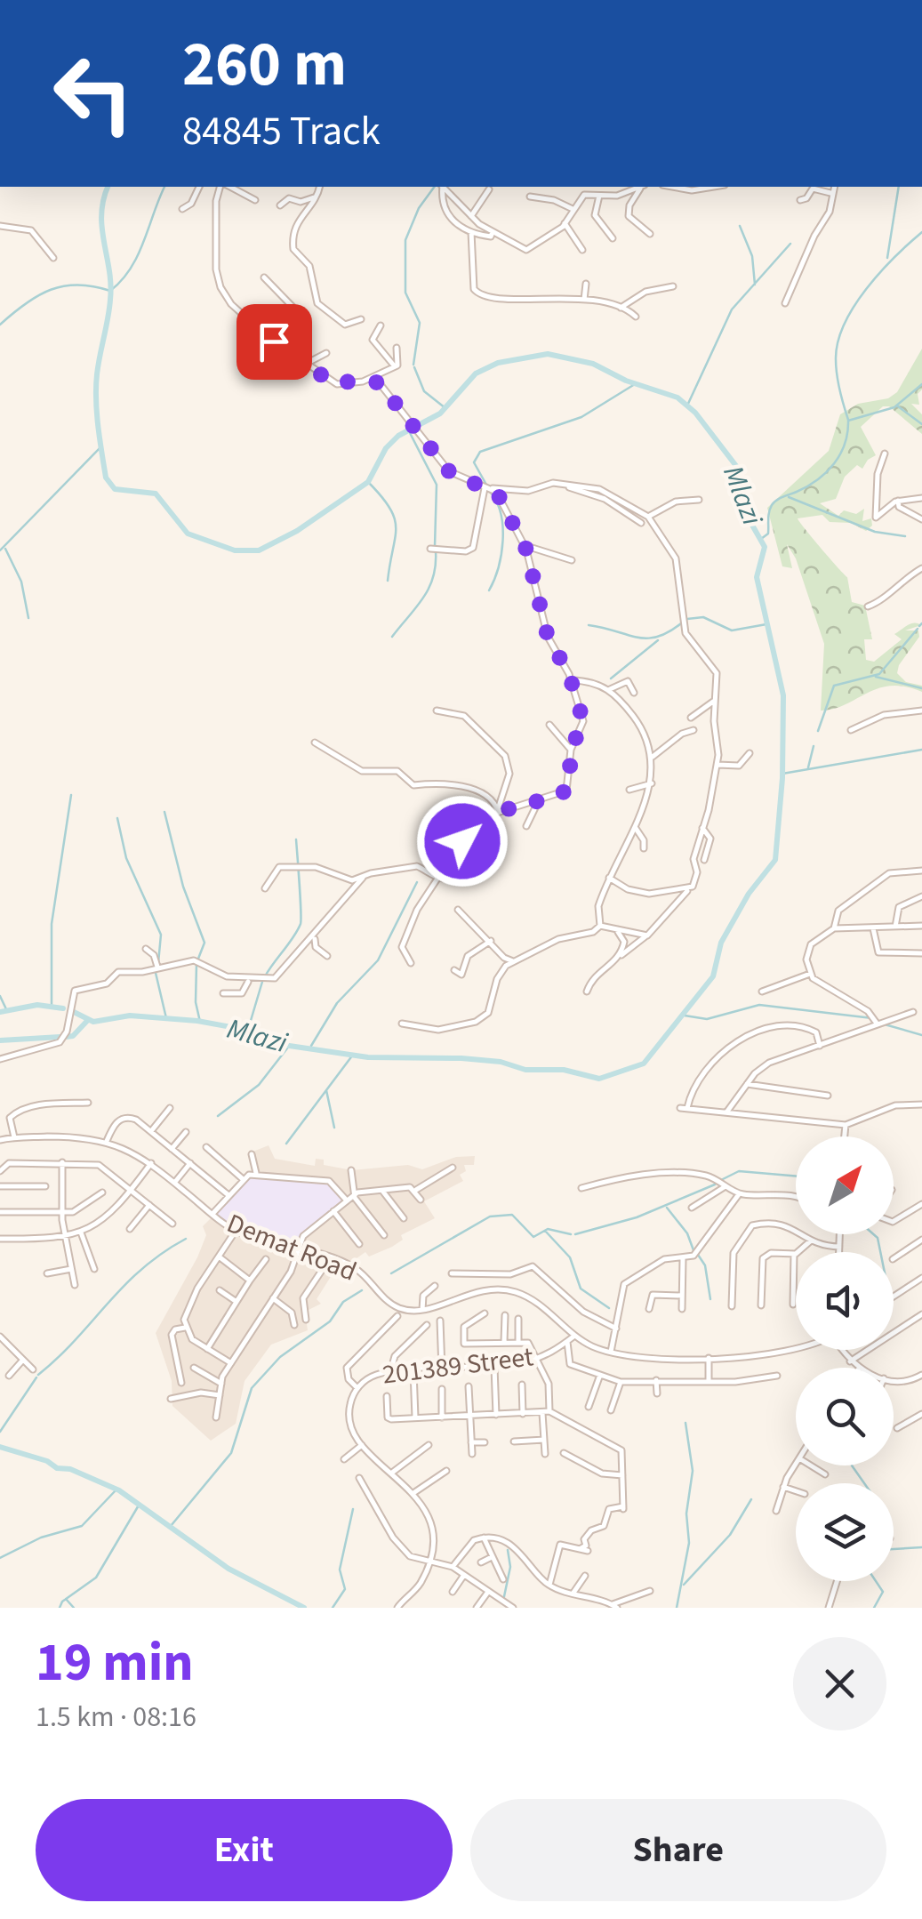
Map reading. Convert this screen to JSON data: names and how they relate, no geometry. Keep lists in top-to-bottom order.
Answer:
{
  "streets": {
    "street": ["Demat Road", "201389 Street"]
  },
  "water": ["Mlazi"],
  "north": "top right",
  "page": {
    "turn": ["260 m", "84845 Track"],
    "heading": ["19 min", "1.5 km · 08:16"],
    "buttons": ["Exit", "Share"]
  }
}
